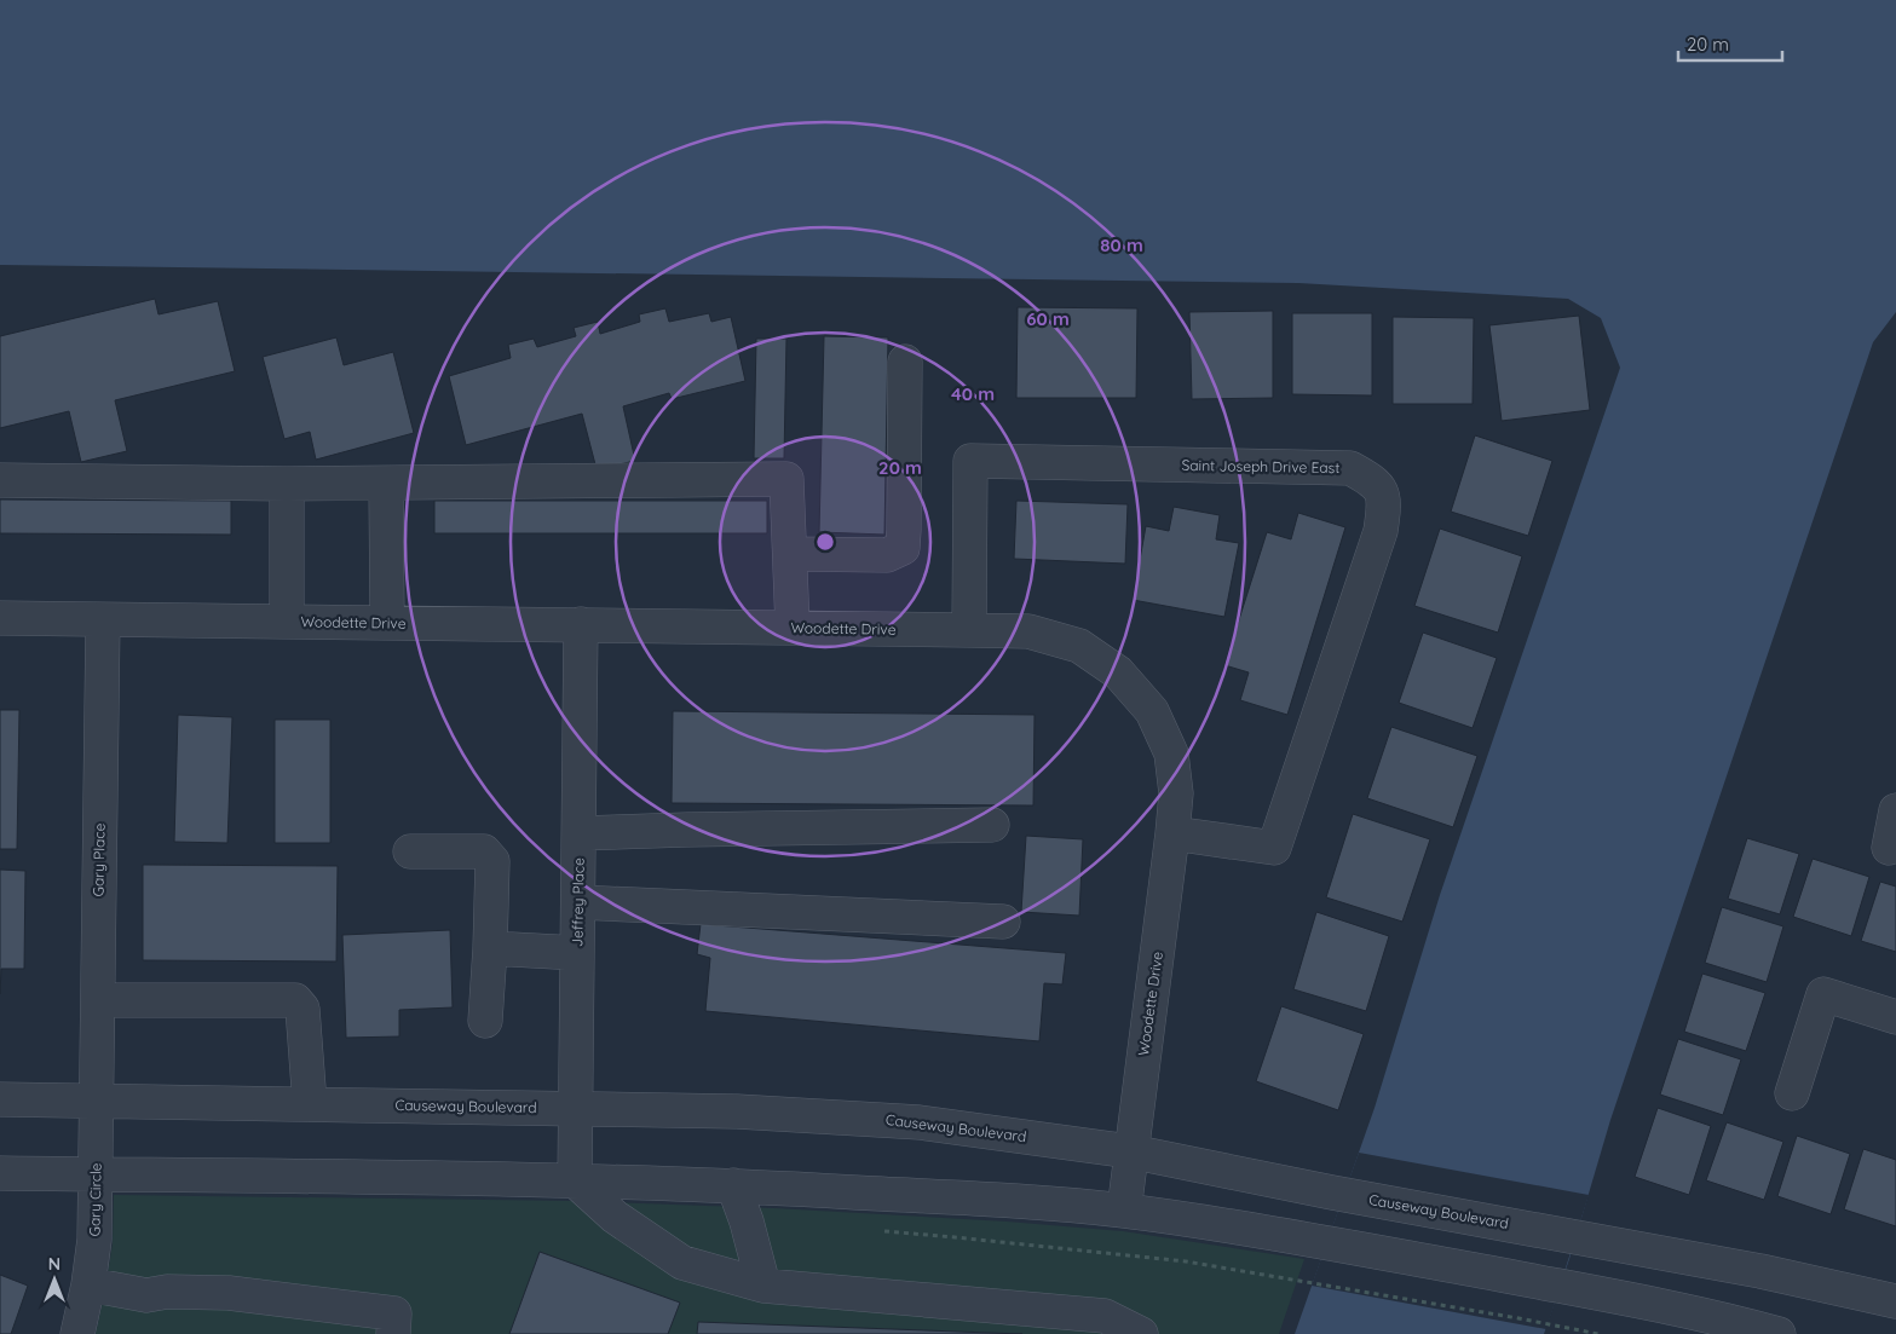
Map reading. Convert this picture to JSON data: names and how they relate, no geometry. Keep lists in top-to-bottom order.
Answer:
{
  "streets": {
    "street": [
      "Saint Joseph Drive East",
      "Woodette Drive",
      "Gary Place",
      "Jeffrey Place",
      "Causeway Boulevard",
      "Gary Circle"
    ]
  },
  "crossings": [
    ["Saint Joseph Drive East", "Woodette Drive"],
    ["Woodette Drive", "Gary Place"],
    ["Woodette Drive", "Jeffrey Place"],
    ["Woodette Drive", "Causeway Boulevard"],
    ["Gary Place", "Causeway Boulevard"],
    ["Gary Place", "Gary Circle"],
    ["Jeffrey Place", "Causeway Boulevard"],
    ["Causeway Boulevard", "Gary Circle"]
  ],
  "scale_bar": "20 m",
  "north": "top",
  "rings": [
    "80 m",
    "60 m",
    "40 m",
    "20 m"
  ]
}
